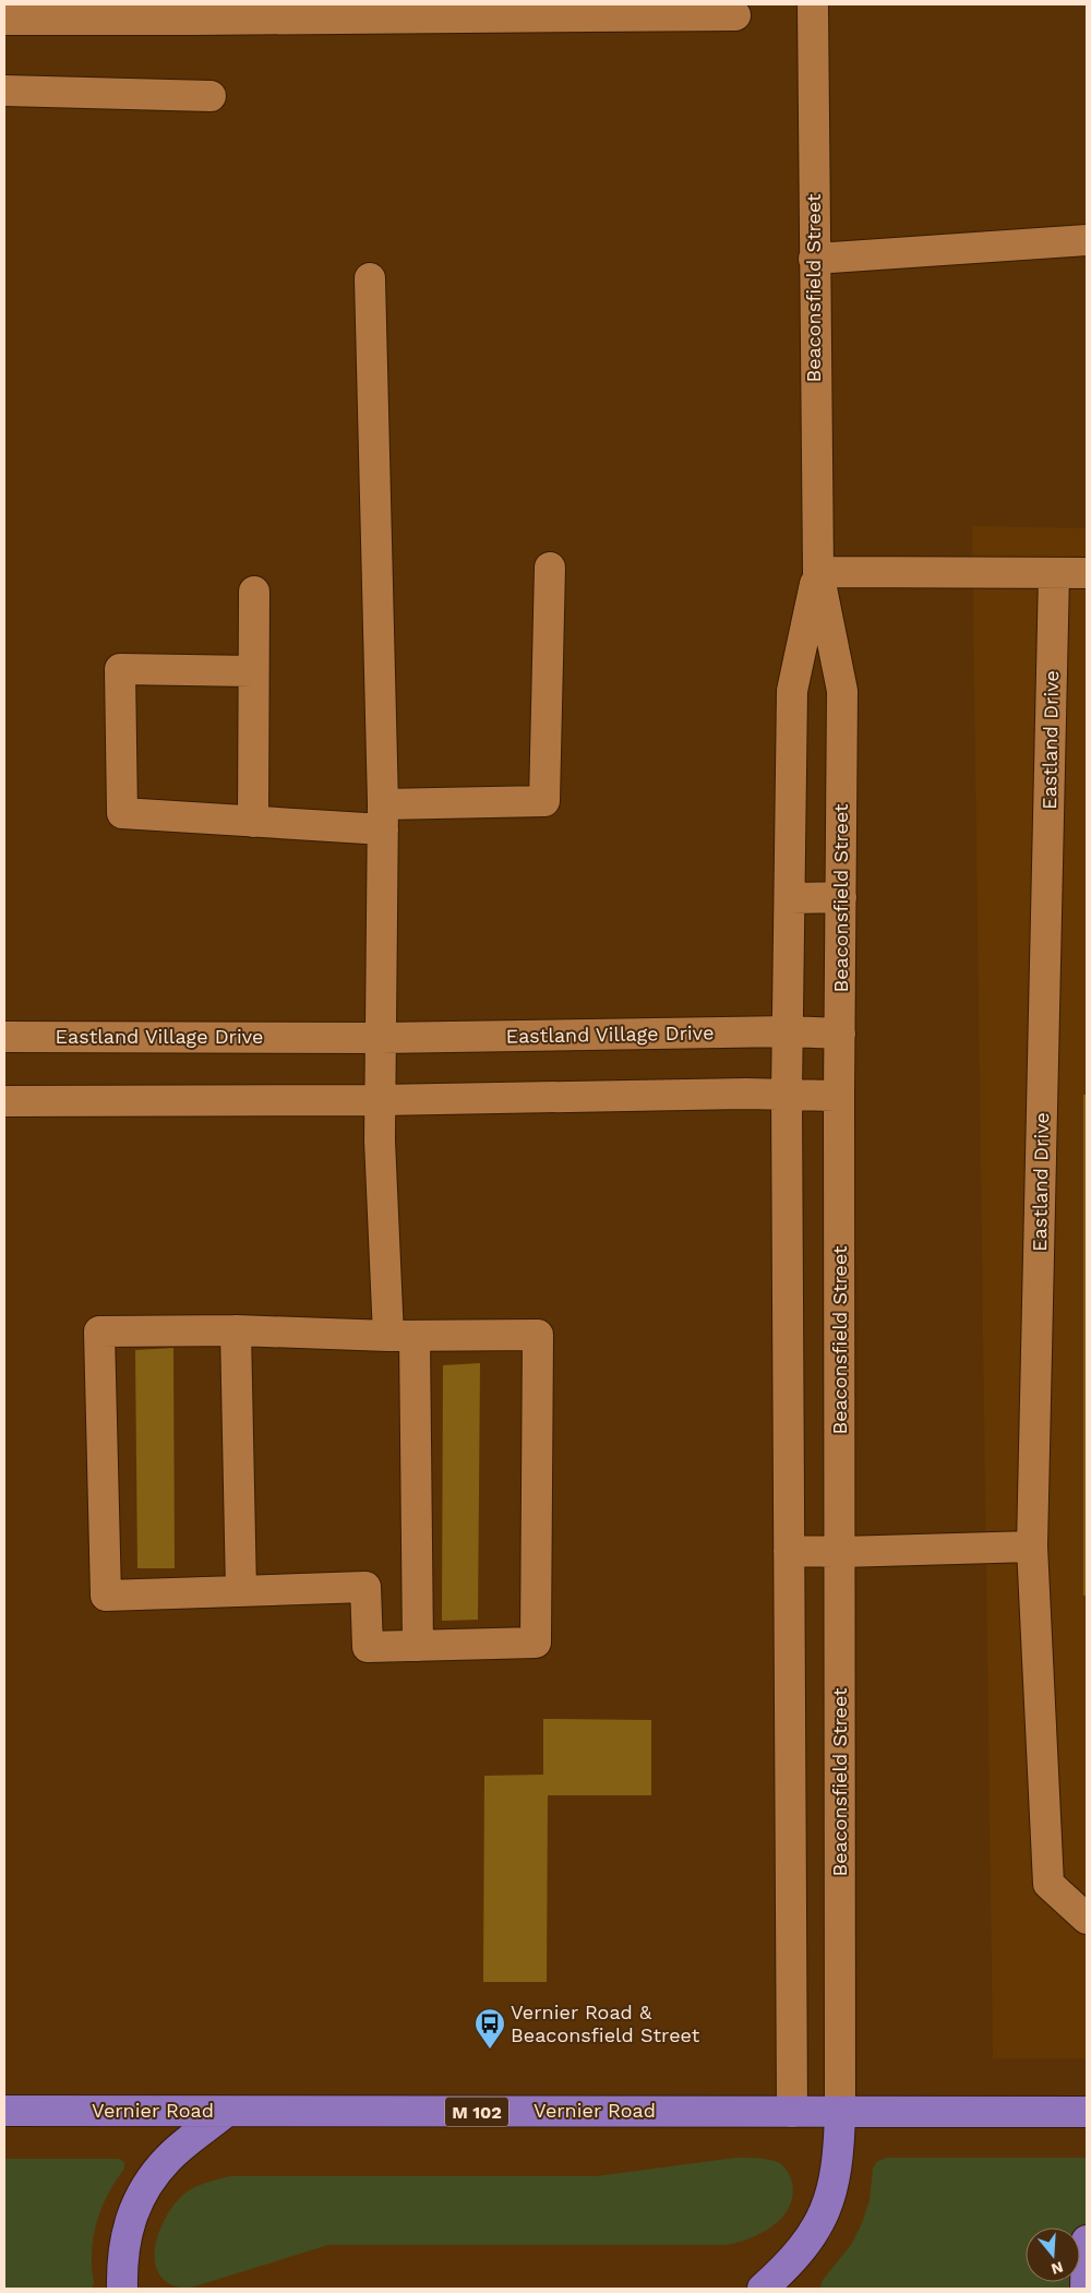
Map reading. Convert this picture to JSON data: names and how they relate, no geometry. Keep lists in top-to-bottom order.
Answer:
{
  "streets": {
    "highway": ["Vernier Road", "M 102"],
    "street": ["Beaconsfield Street", "Eastland Drive", "Eastland Village Drive"]
  },
  "crossings": [
    ["Beaconsfield Street", "Eastland Village Drive"],
    ["Beaconsfield Street", "Vernier Road"]
  ],
  "places": {
    "bus stop": ["Vernier Road & Beaconsfield Street"]
  },
  "north": "bottom"
}
